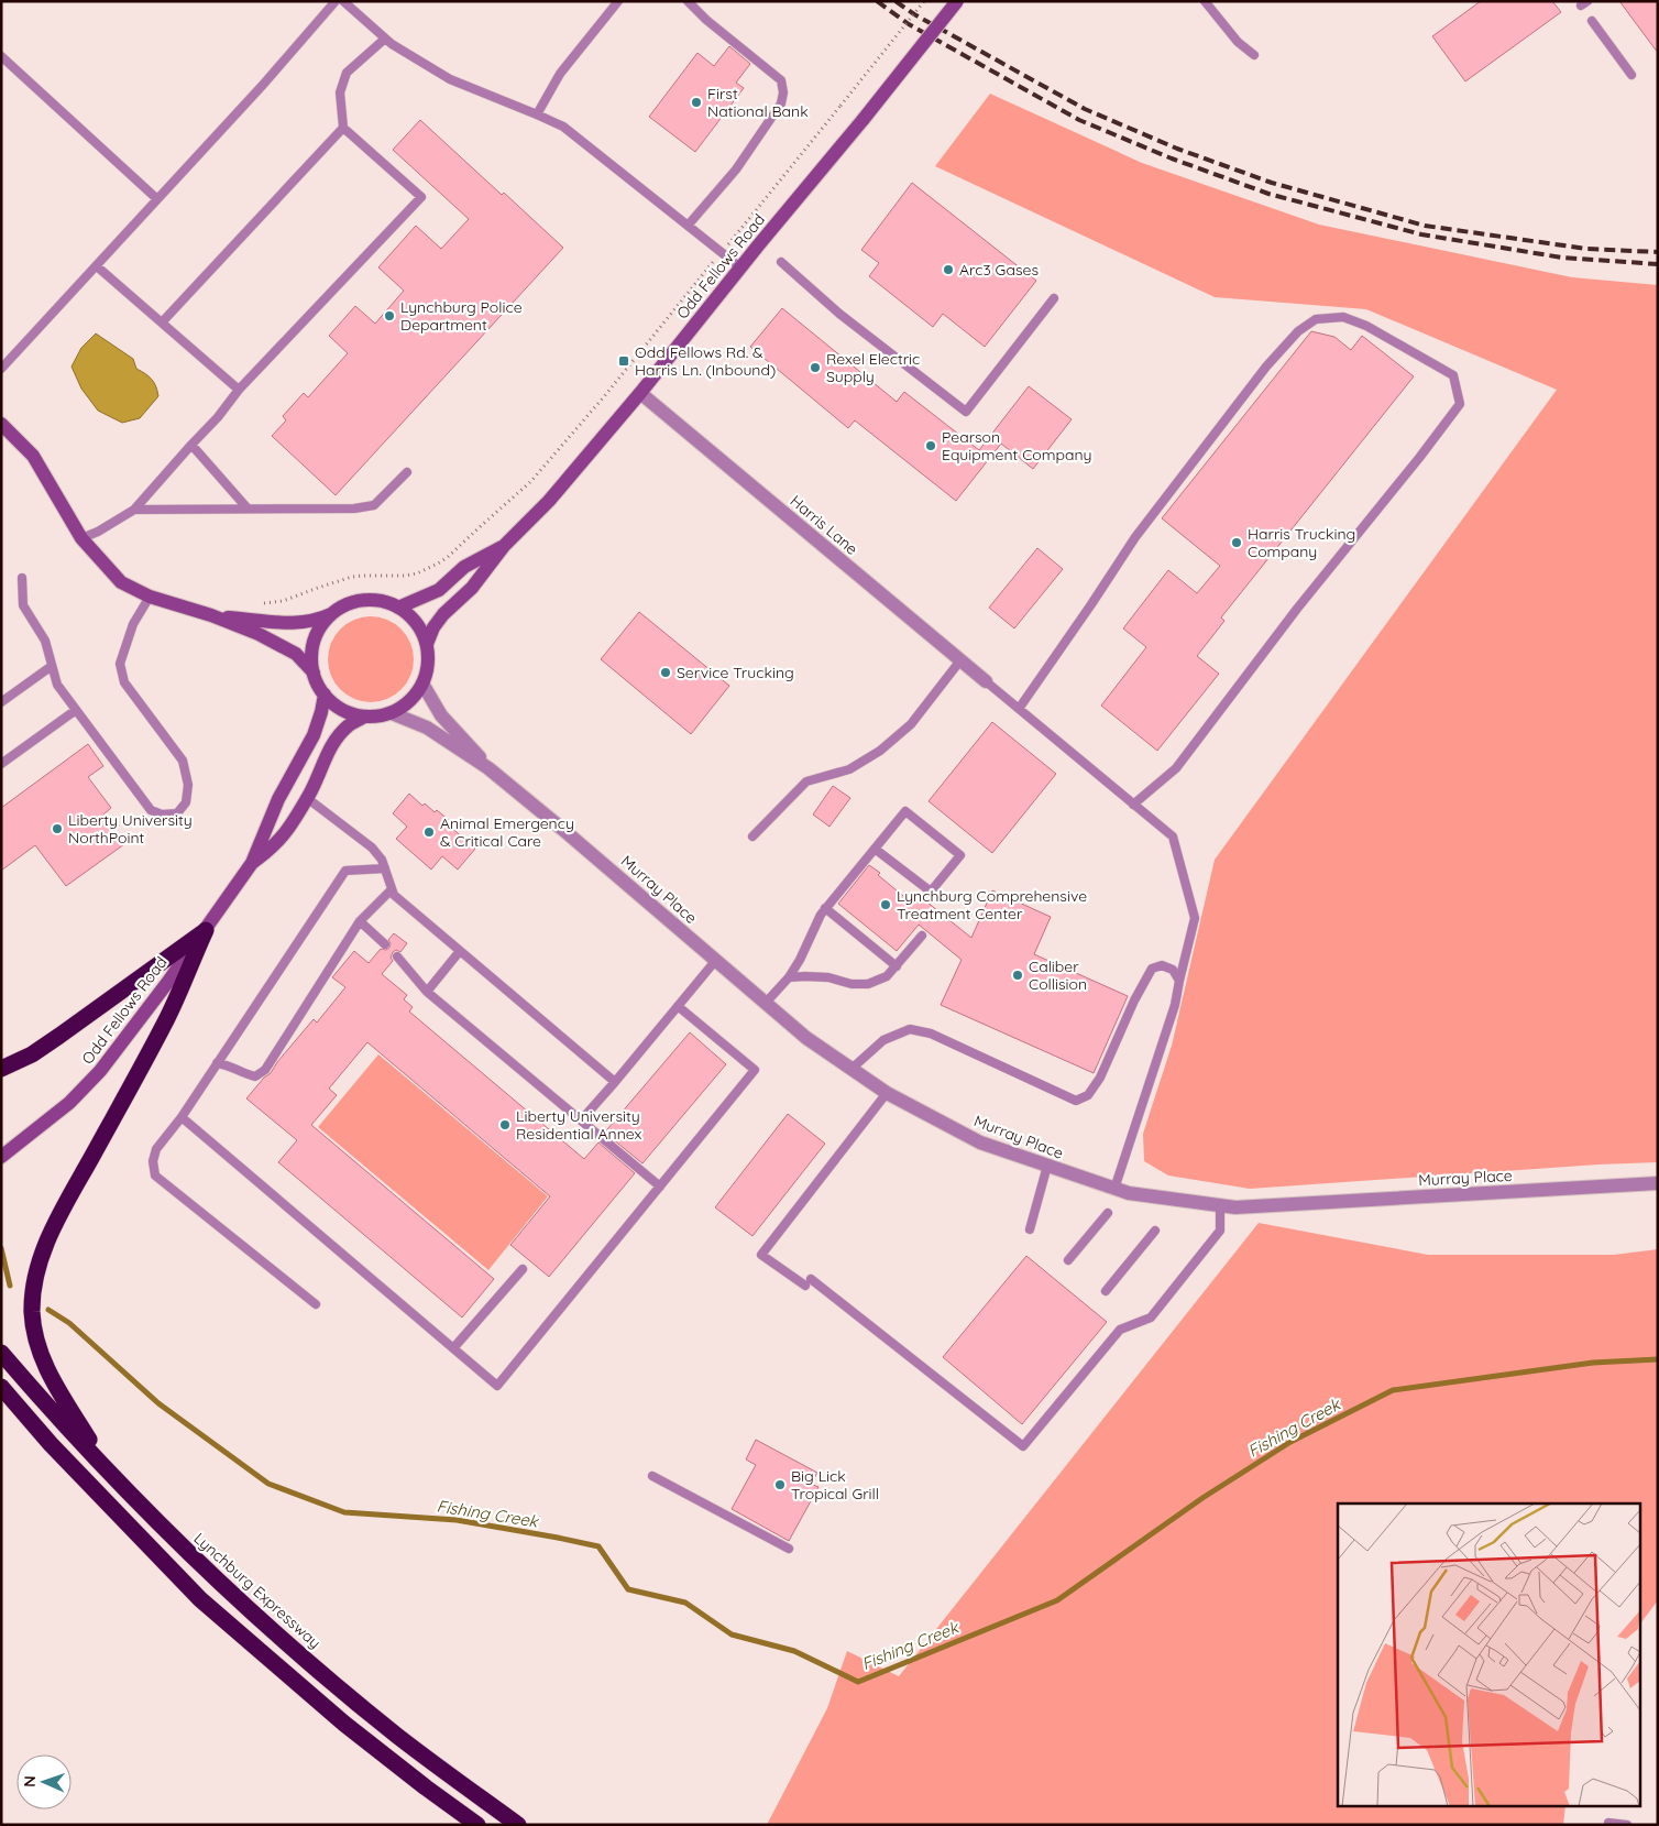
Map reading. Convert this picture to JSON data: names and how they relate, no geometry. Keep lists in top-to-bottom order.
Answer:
{
  "streets": {
    "highway": ["Lynchburg Expressway"],
    "main road": ["Odd Fellows Road"],
    "street": ["Harris Lane", "Murray Place"]
  },
  "crossings": [
    ["Odd Fellows Road", "Harris Lane"],
    ["Odd Fellows Road", "Murray Place"]
  ],
  "water": ["Fishing Creek"],
  "places": {
    "other": [
      "First National Bank",
      "Arc3 Gases",
      "Lynchburg Police Department",
      "Rexel Electric Supply",
      "Pearson Equipment Company",
      "Harris Trucking Company",
      "Service Trucking",
      "Liberty University NorthPoint",
      "Animal Emergency & Critical Care",
      "Lynchburg Comprehensive Treatment Center",
      "Caliber Collision",
      "Liberty University Residential Annex",
      "Big Lick Tropical Grill"
    ],
    "transit": ["Odd Fellows Rd. & Harris Ln. (Inbound)"]
  },
  "north": "left"
}
